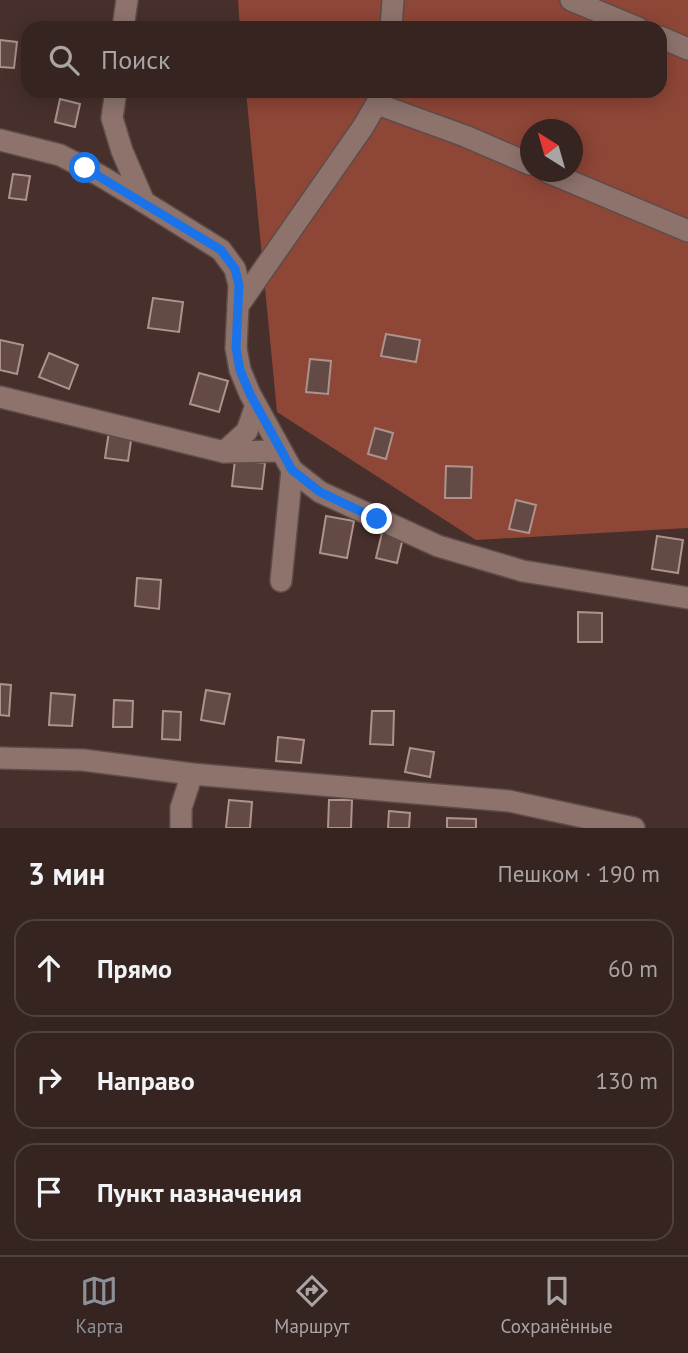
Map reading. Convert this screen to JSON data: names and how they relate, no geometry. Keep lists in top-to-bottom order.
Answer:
{
  "north": "top left",
  "page": {
    "search": "Поиск",
    "heading": ["3 мин", "Пешком · 190 m"],
    "list": [
      ["Прямо", "60 m"],
      ["Направо", "130 m"],
      "Пункт назначения"
    ],
    "nav": ["Карта", "Маршрут", "Сохранённые"]
  }
}
